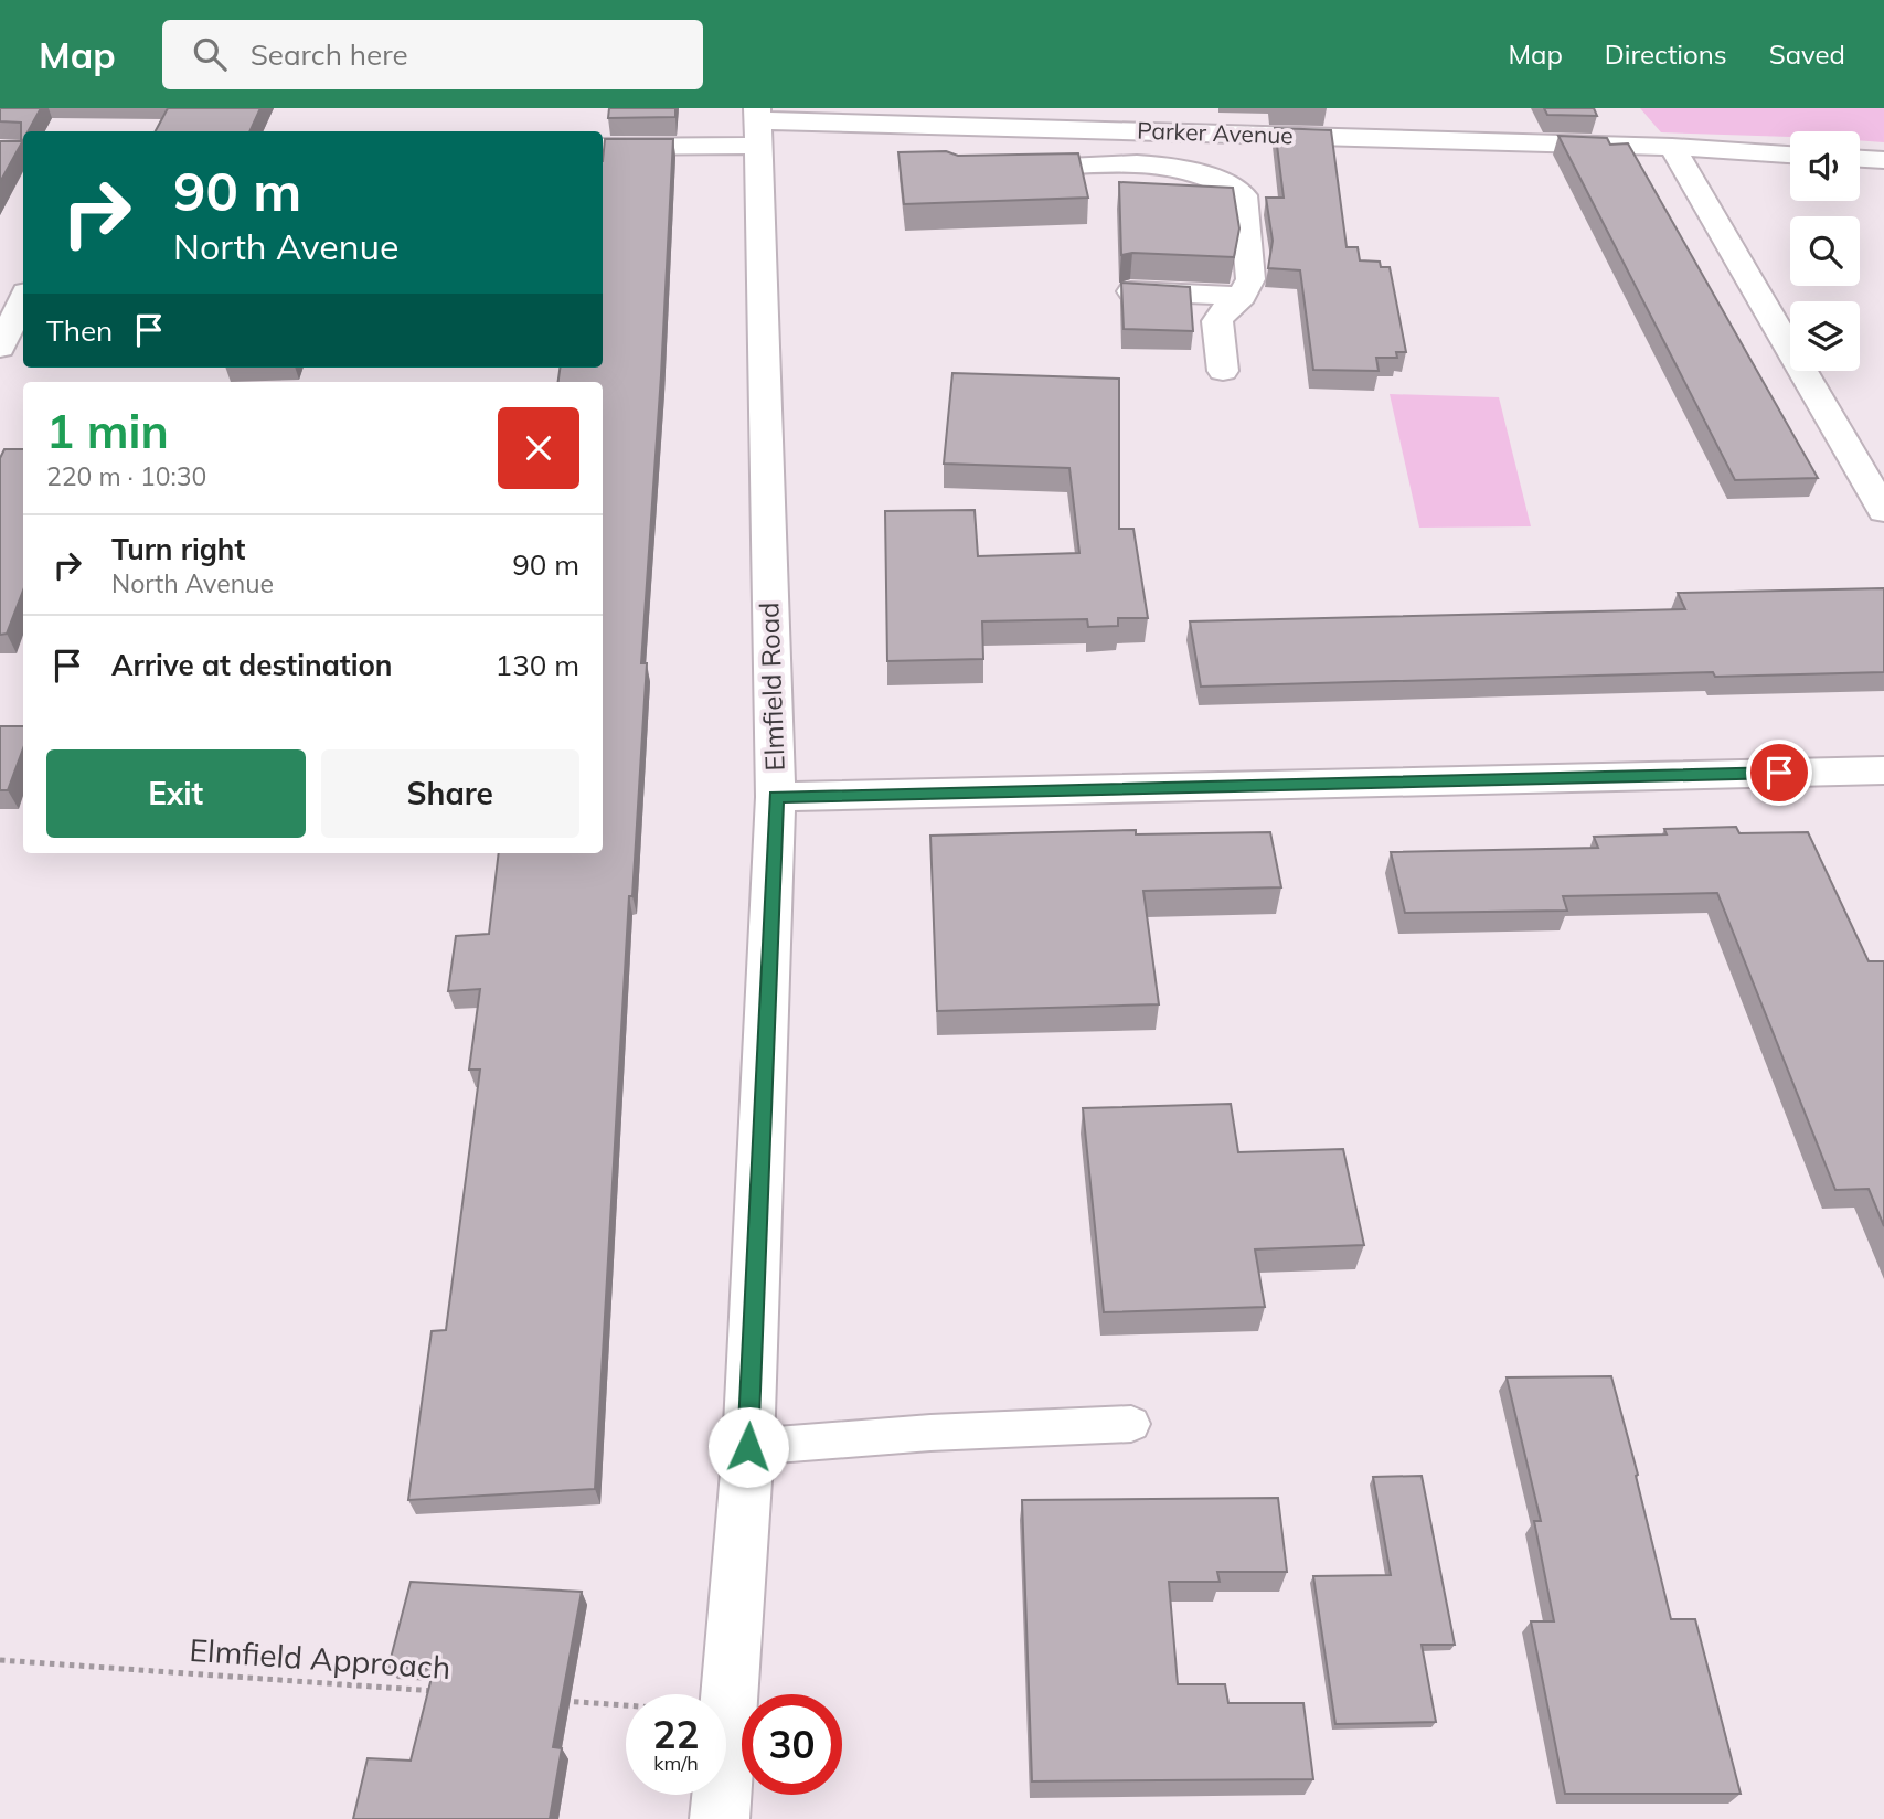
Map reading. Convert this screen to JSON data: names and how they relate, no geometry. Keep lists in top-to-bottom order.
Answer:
{
  "streets": {
    "street": ["Parker Avenue", "Elmfield Road"],
    "path": ["Elmfield Approach"]
  },
  "crossings": [
    ["Parker Avenue", "Elmfield Road"]
  ],
  "page": {
    "header": "Map",
    "search": "Search here",
    "nav": ["Map", "Directions", "Saved"],
    "turn": ["90 m", "North Avenue"],
    "then": "Then",
    "heading": ["1 min", "220 m · 10:30"],
    "list": [
      {
        "name": "Turn right",
        "note": "North Avenue",
        "value": "90 m"
      },
      {
        "name": "Arrive at destination",
        "value": "130 m"
      }
    ],
    "buttons": ["Exit", "Share"],
    "speed": "22 km/h",
    "limit": "30"
  }
}
